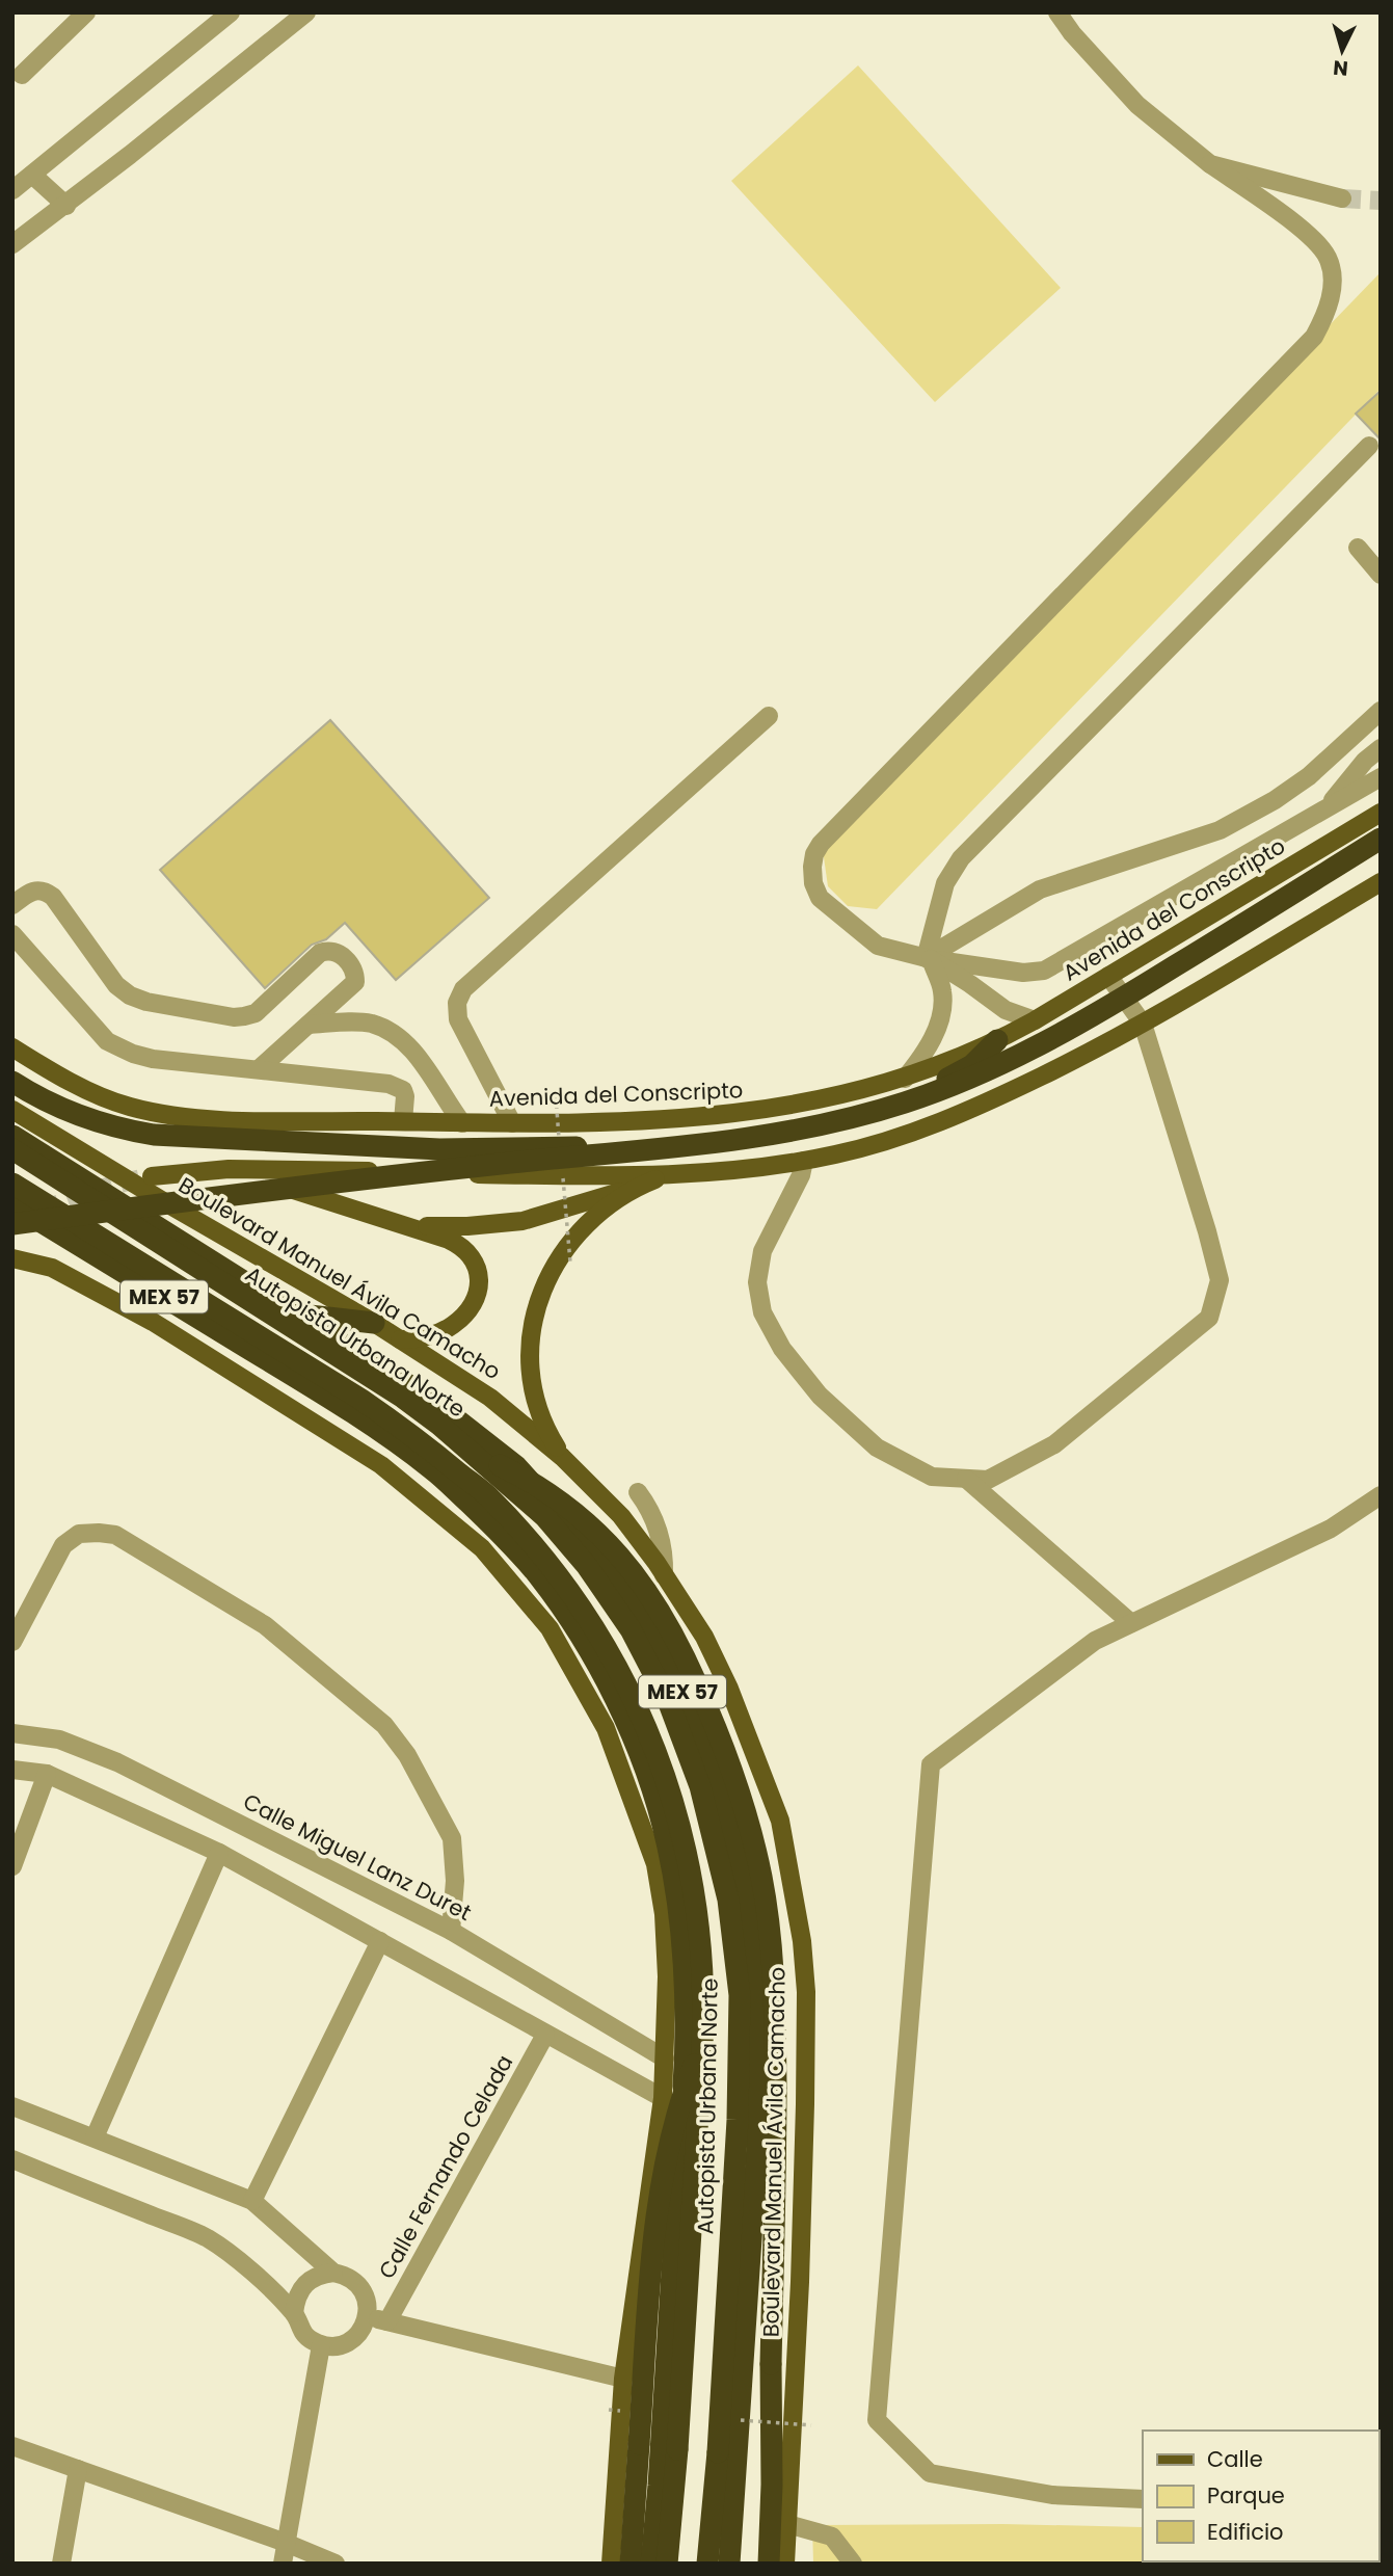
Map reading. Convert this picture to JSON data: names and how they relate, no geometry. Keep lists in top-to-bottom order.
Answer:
{
  "streets": {
    "highway": ["Boulevard Manuel Ávila Camacho", "MEX 57", "Autopista Urbana Norte"],
    "main road": ["Avenida del Conscripto"],
    "street": ["Calle Miguel Lanz Duret", "Calle Fernando Celada"]
  },
  "legend": ["Calle", "Parque", "Edificio"],
  "north": "bottom"
}
